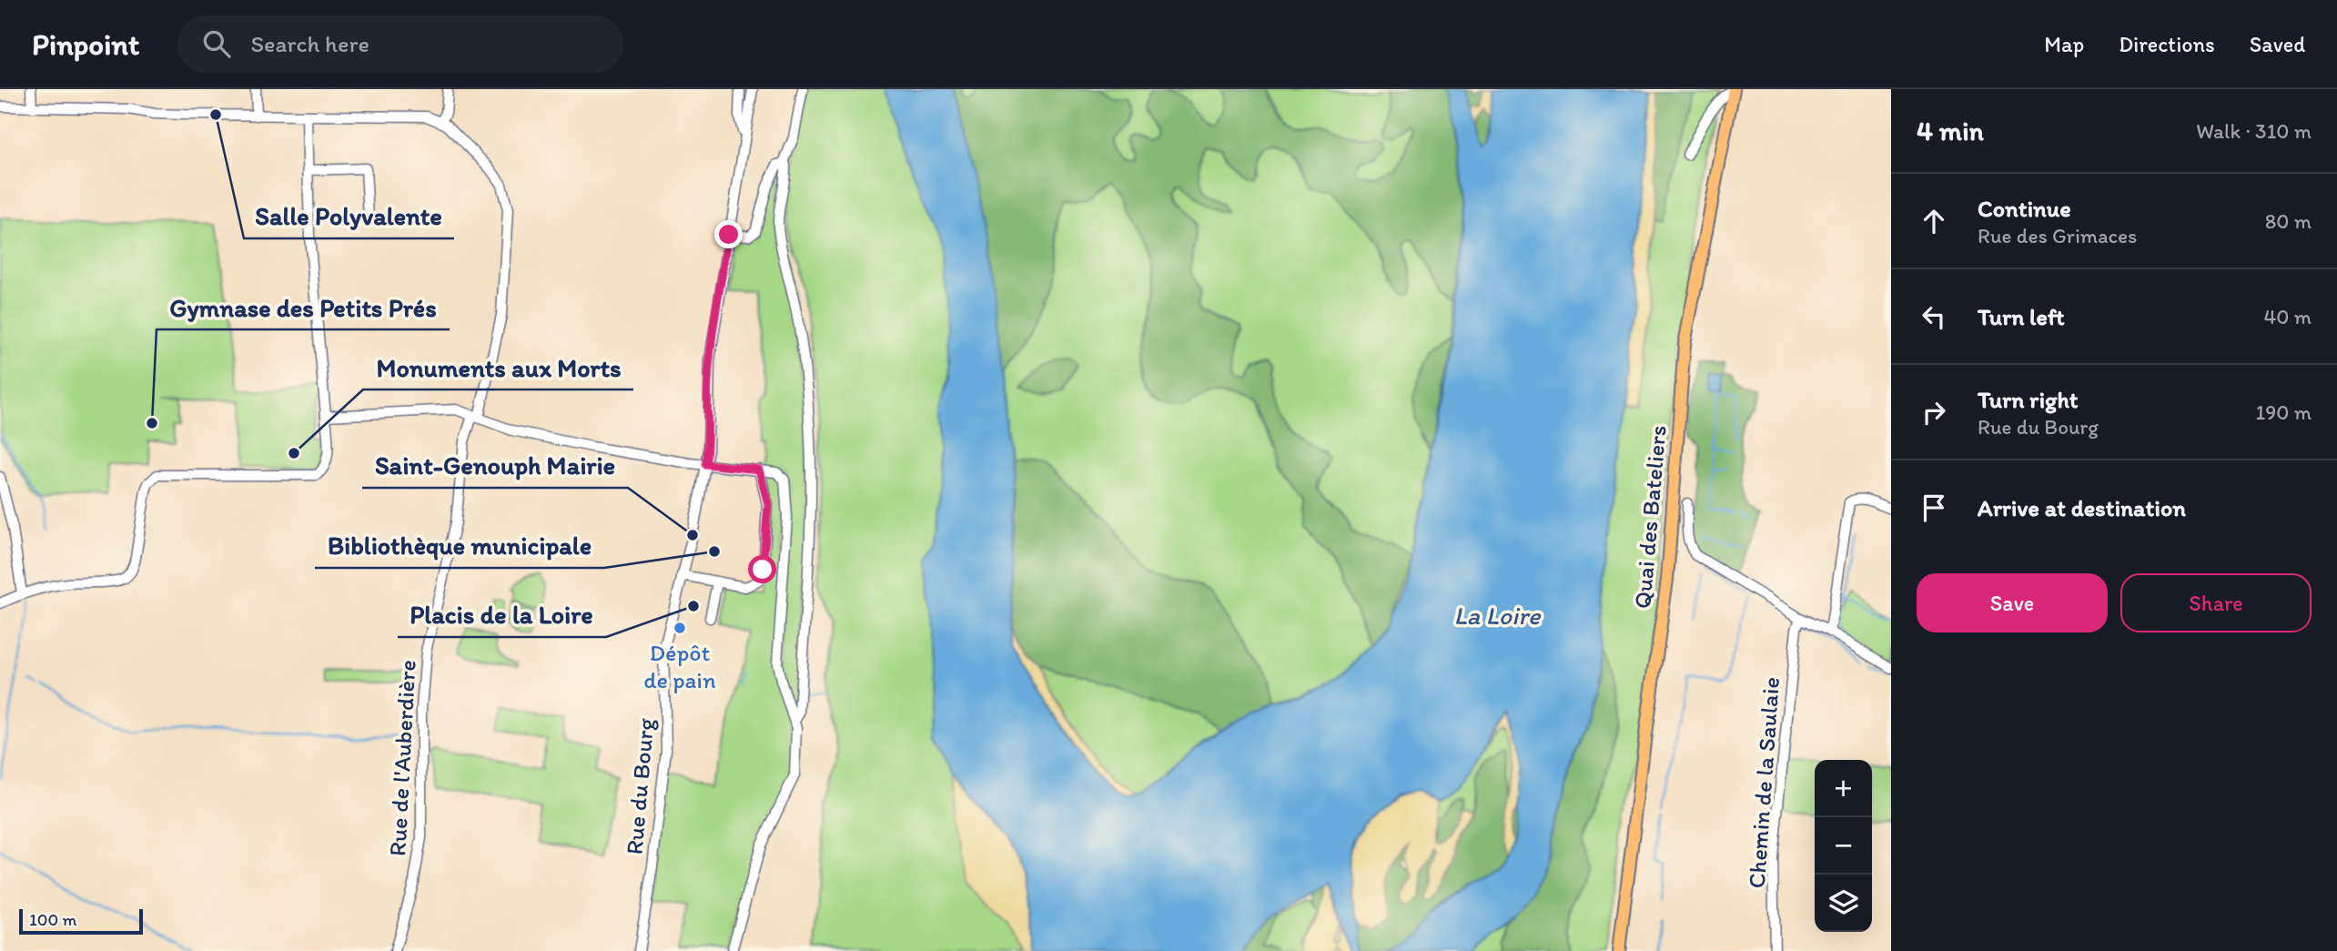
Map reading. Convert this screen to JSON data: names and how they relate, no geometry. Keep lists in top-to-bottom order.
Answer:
{
  "streets": {
    "main road": ["Quai des Bateliers"],
    "street": ["Rue de l'Auberdière", "Chemin de la Saulaie", "Rue du Bourg"]
  },
  "water": ["La Loire"],
  "places": [
    "Salle Polyvalente",
    "Gymnase des Petits Prés",
    "Monuments aux Morts",
    "Saint-Genouph Mairie",
    "Bibliothèque municipale",
    "Placis de la Loire",
    "Dépôt de pain"
  ],
  "scale_bar": "100 m",
  "page": {
    "header": "Pinpoint",
    "search": "Search here",
    "nav": ["Map", "Directions", "Saved"],
    "heading": ["4 min", "Walk · 310 m"],
    "list": [
      ["Continue", "Rue des Grimaces", "80 m"],
      ["Turn left", "40 m"],
      ["Turn right", "Rue du Bourg", "190 m"],
      "Arrive at destination"
    ],
    "buttons": ["Save", "Share"],
    "map_buttons": ["+", "−"],
    "scale": "100 m"
  }
}
